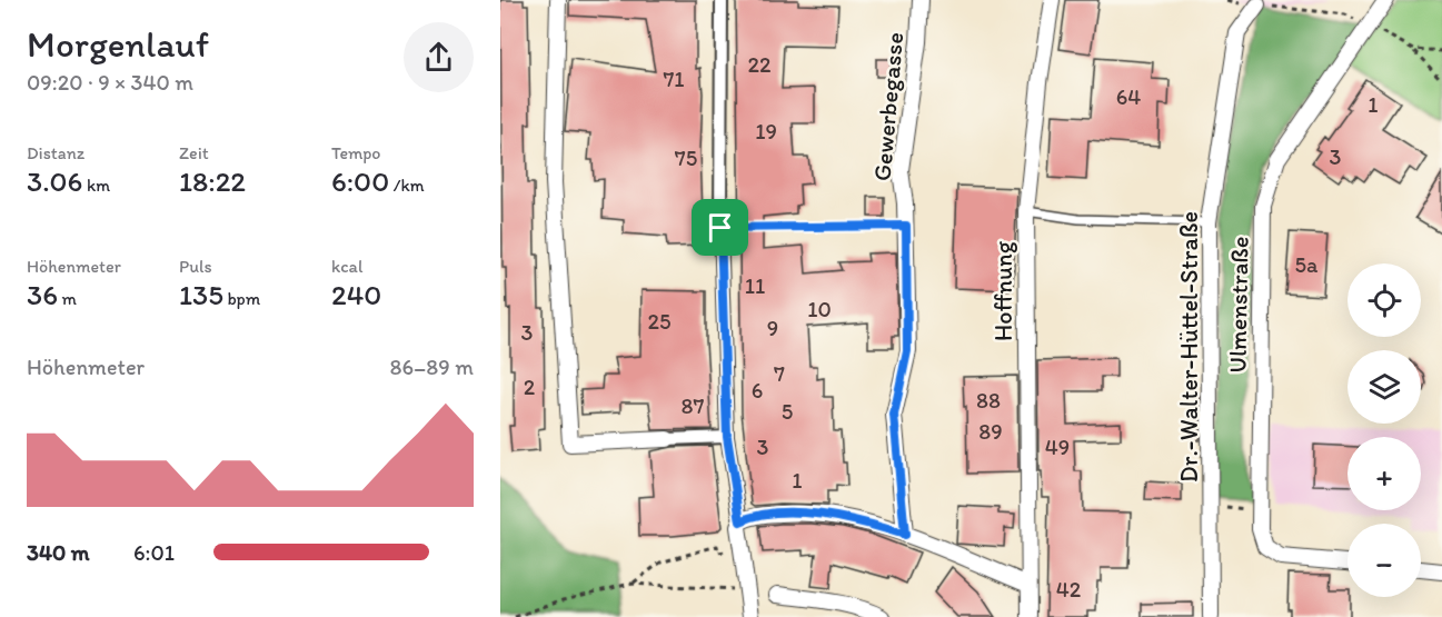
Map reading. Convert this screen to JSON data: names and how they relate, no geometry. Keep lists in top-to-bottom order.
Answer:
{
  "streets": {
    "street": [
      "Gewerbegasse",
      "Hoffnung",
      "Ulmenstraße",
      "Dr.-Walter-Hüttel-Straße"
    ]
  },
  "house_numbers": [
    "22",
    "71",
    "64",
    "1",
    "19",
    "3",
    "75",
    "5a",
    "11",
    "10",
    "25",
    "9",
    "3",
    "7",
    "2",
    "6",
    "88",
    "87",
    "5",
    "89",
    "3",
    "49",
    "1",
    "42"
  ],
  "page": {
    "heading": ["Morgenlauf", "09:20 · 9 × 340 m"],
    "stats": [
      ["Distanz", "3.06 km"],
      ["Zeit", "18:22"],
      ["Tempo", "6:00 /km"],
      ["Höhenmeter", "36 m"],
      ["Puls", "135 bpm"],
      ["kcal", "240"]
    ],
    "map_buttons": ["+", "−"],
    "chart": ["Höhenmeter", "86–89 m"],
    "list": [
      {
        "name": "340 m",
        "note": "6:01"
      }
    ]
  }
}
